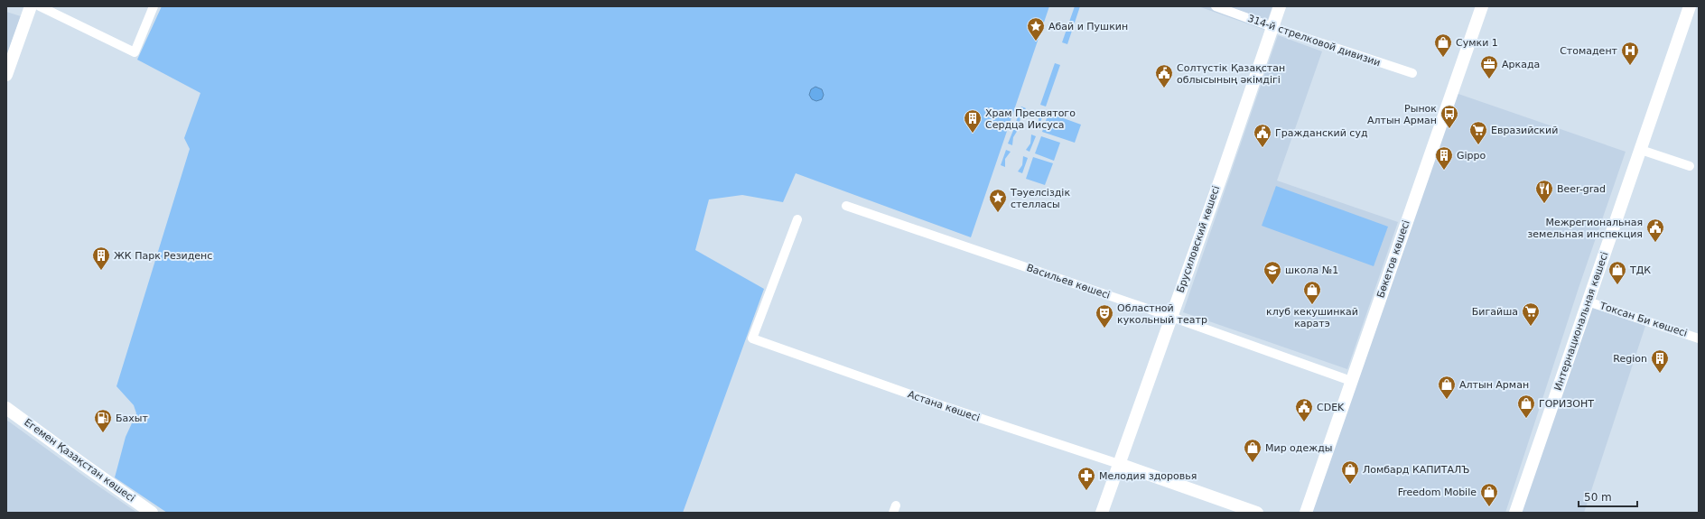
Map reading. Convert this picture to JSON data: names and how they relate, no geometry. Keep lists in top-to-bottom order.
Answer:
{
  "streets": {
    "main road": [
      "Брусиловский көшесі",
      "Бөкетов көшесі",
      "Интернациональная көшесі",
      "Астана көшесі",
      "Егемен Қазақстан көшесі"
    ],
    "street": ["314-й стрелковой дивизии", "Васильев көшесі", "Токсан Би көшесі"]
  },
  "crossings": [
    ["314-й стрелковой дивизии", "Брусиловский көшесі"],
    ["Брусиловский көшесі", "Васильев көшесі"],
    ["Брусиловский көшесі", "Астана көшесі"],
    ["Бөкетов көшесі", "Васильев көшесі"],
    ["Токсан Би көшесі", "Интернациональная көшесі"]
  ],
  "places": {
    "place": ["Абай и Пушкин", "Тәуелсіздік стелласы"],
    "shop": [
      "Сумки 1",
      "ТДК",
      "клуб кекушинкай каратэ",
      "Алтын Арман",
      "ГОРИЗОНТ",
      "Мир одежды",
      "Ломбард КАПИТАЛЪ",
      "Freedom Mobile"
    ],
    "hospital": ["Стомадент"],
    "office": ["Аркада"],
    "public building": [
      "Солтүстік Қазақстан облысының әкімдігі",
      "Гражданский суд",
      "Межрегиональная земельная инспекция",
      "CDEK"
    ],
    "bus stop": ["Рынок Алтын Арман"],
    "building": [
      "Храм Пресвятого Сердца Иисуса",
      "Gippo",
      "ЖК Парк Резиденс",
      "Region"
    ],
    "supermarket": ["Евразийский", "Бигайша"],
    "restaurant": ["Beer-grad"],
    "school or university": ["школа №1"],
    "theatre": ["Областной кукольный театр"],
    "fuel station": ["Бахыт"],
    "pharmacy": ["Мелодия здоровья"]
  },
  "scale_bar": "50 m"
}
